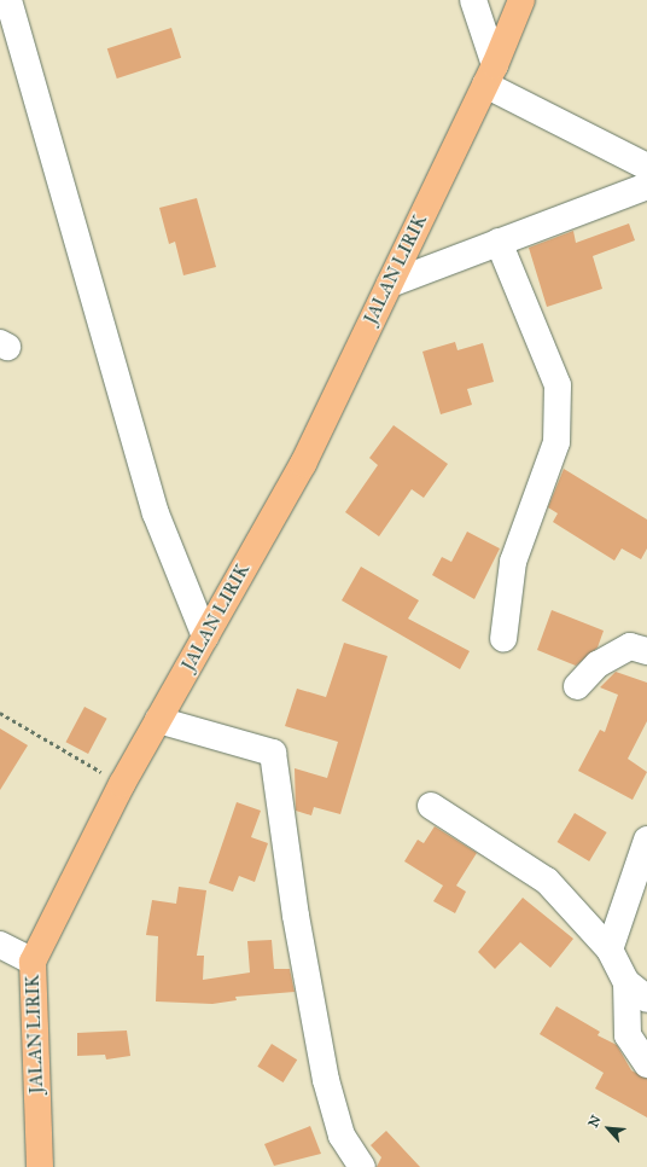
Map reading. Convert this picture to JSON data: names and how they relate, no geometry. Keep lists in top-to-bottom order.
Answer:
{
  "streets": {
    "main road": ["JALAN LIRIK"]
  },
  "north": "top left"
}
